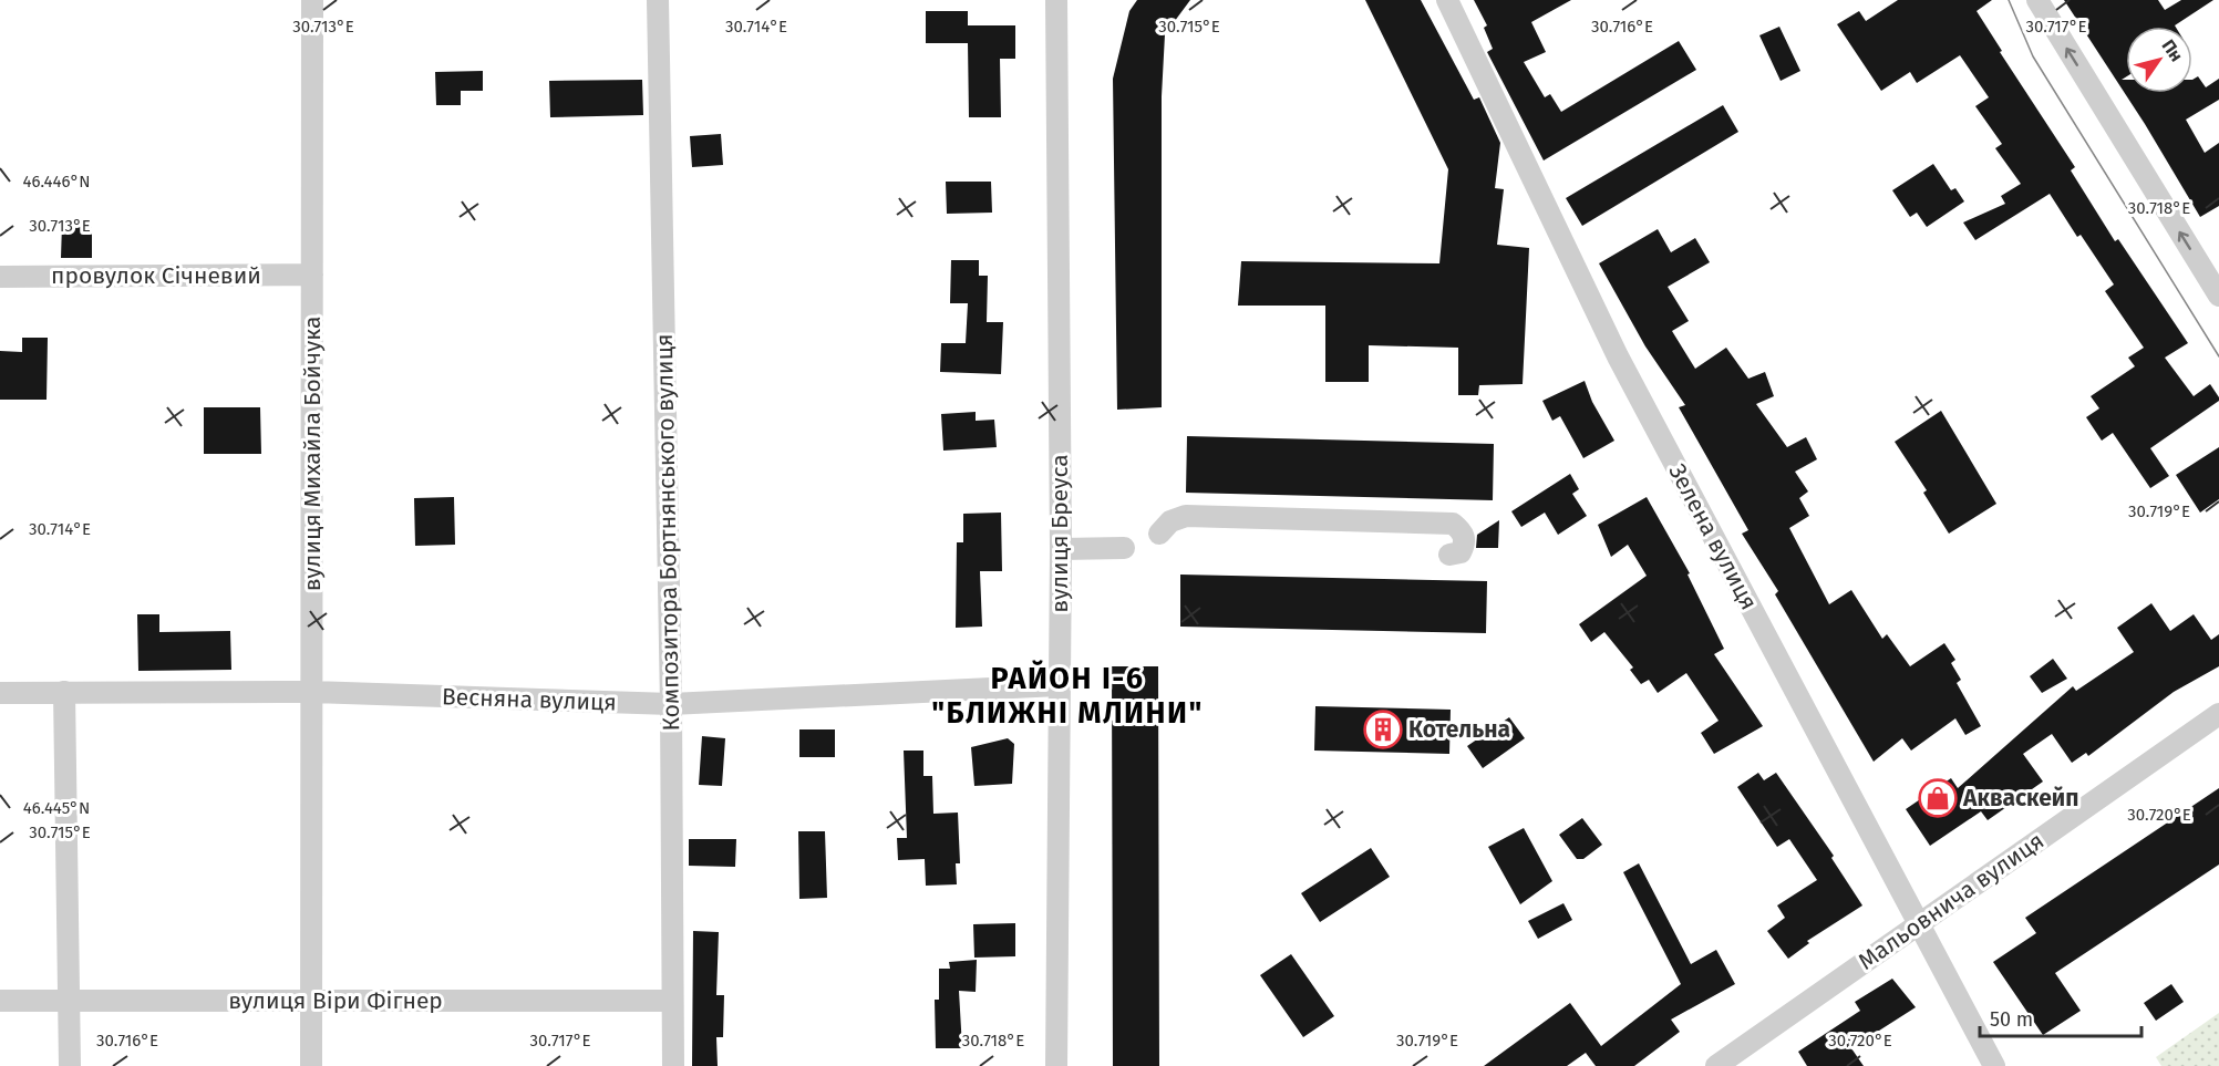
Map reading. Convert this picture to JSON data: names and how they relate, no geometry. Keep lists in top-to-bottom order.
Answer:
{
  "streets": {
    "street": [
      "провулок Січневий",
      "вулиця Михайла Бойчука",
      "Композитора Бортнянського вулиця",
      "вулиця Бреуса",
      "Зелена вулиця",
      "Весняна вулиця",
      "Мальовнича вулиця",
      "вулиця Віри Фігнер"
    ]
  },
  "crossings": [
    ["провулок Січневий", "вулиця Михайла Бойчука"],
    ["вулиця Михайла Бойчука", "Весняна вулиця"],
    ["вулиця Михайла Бойчука", "вулиця Віри Фігнер"],
    ["Композитора Бортнянського вулиця", "Весняна вулиця"],
    ["Композитора Бортнянського вулиця", "вулиця Віри Фігнер"],
    ["вулиця Бреуса", "Весняна вулиця"],
    ["Зелена вулиця", "Мальовнича вулиця"]
  ],
  "districts": ["РАЙОН І-6 \"БЛИЖНІ МЛИНИ\""],
  "places": {
    "building": ["Котельна"],
    "shop": ["Акваскейп"]
  },
  "scale_bar": "50 m",
  "north": "top right",
  "coordinates": [
    "30.715°E",
    "30.716°E",
    "30.717°E",
    "30.713°E",
    "30.714°E",
    "46.446°N",
    "30.718°E",
    "30.719°E",
    "46.445°N",
    "30.720°E"
  ]
}
